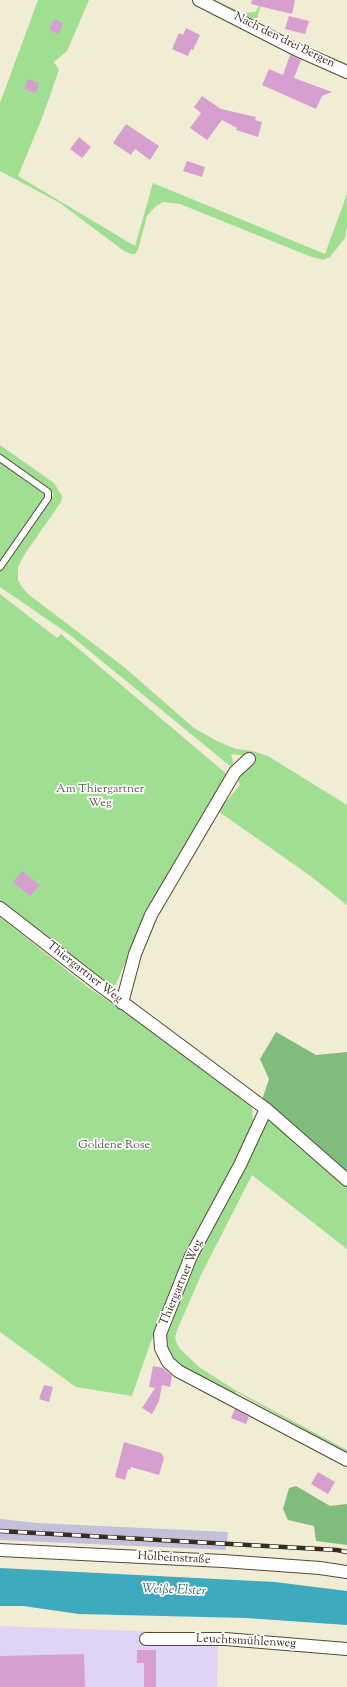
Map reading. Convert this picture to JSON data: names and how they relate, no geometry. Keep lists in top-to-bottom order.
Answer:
{
  "streets": {
    "street": [
      "Nach den drei Bergen",
      "Thiergartner Weg",
      "Holbeinstraße",
      "Leuchtsmühlenweg"
    ]
  },
  "water": ["Weiße Elster"],
  "parks": ["Am Thiergartner Weg", "Goldene Rose"]
}
